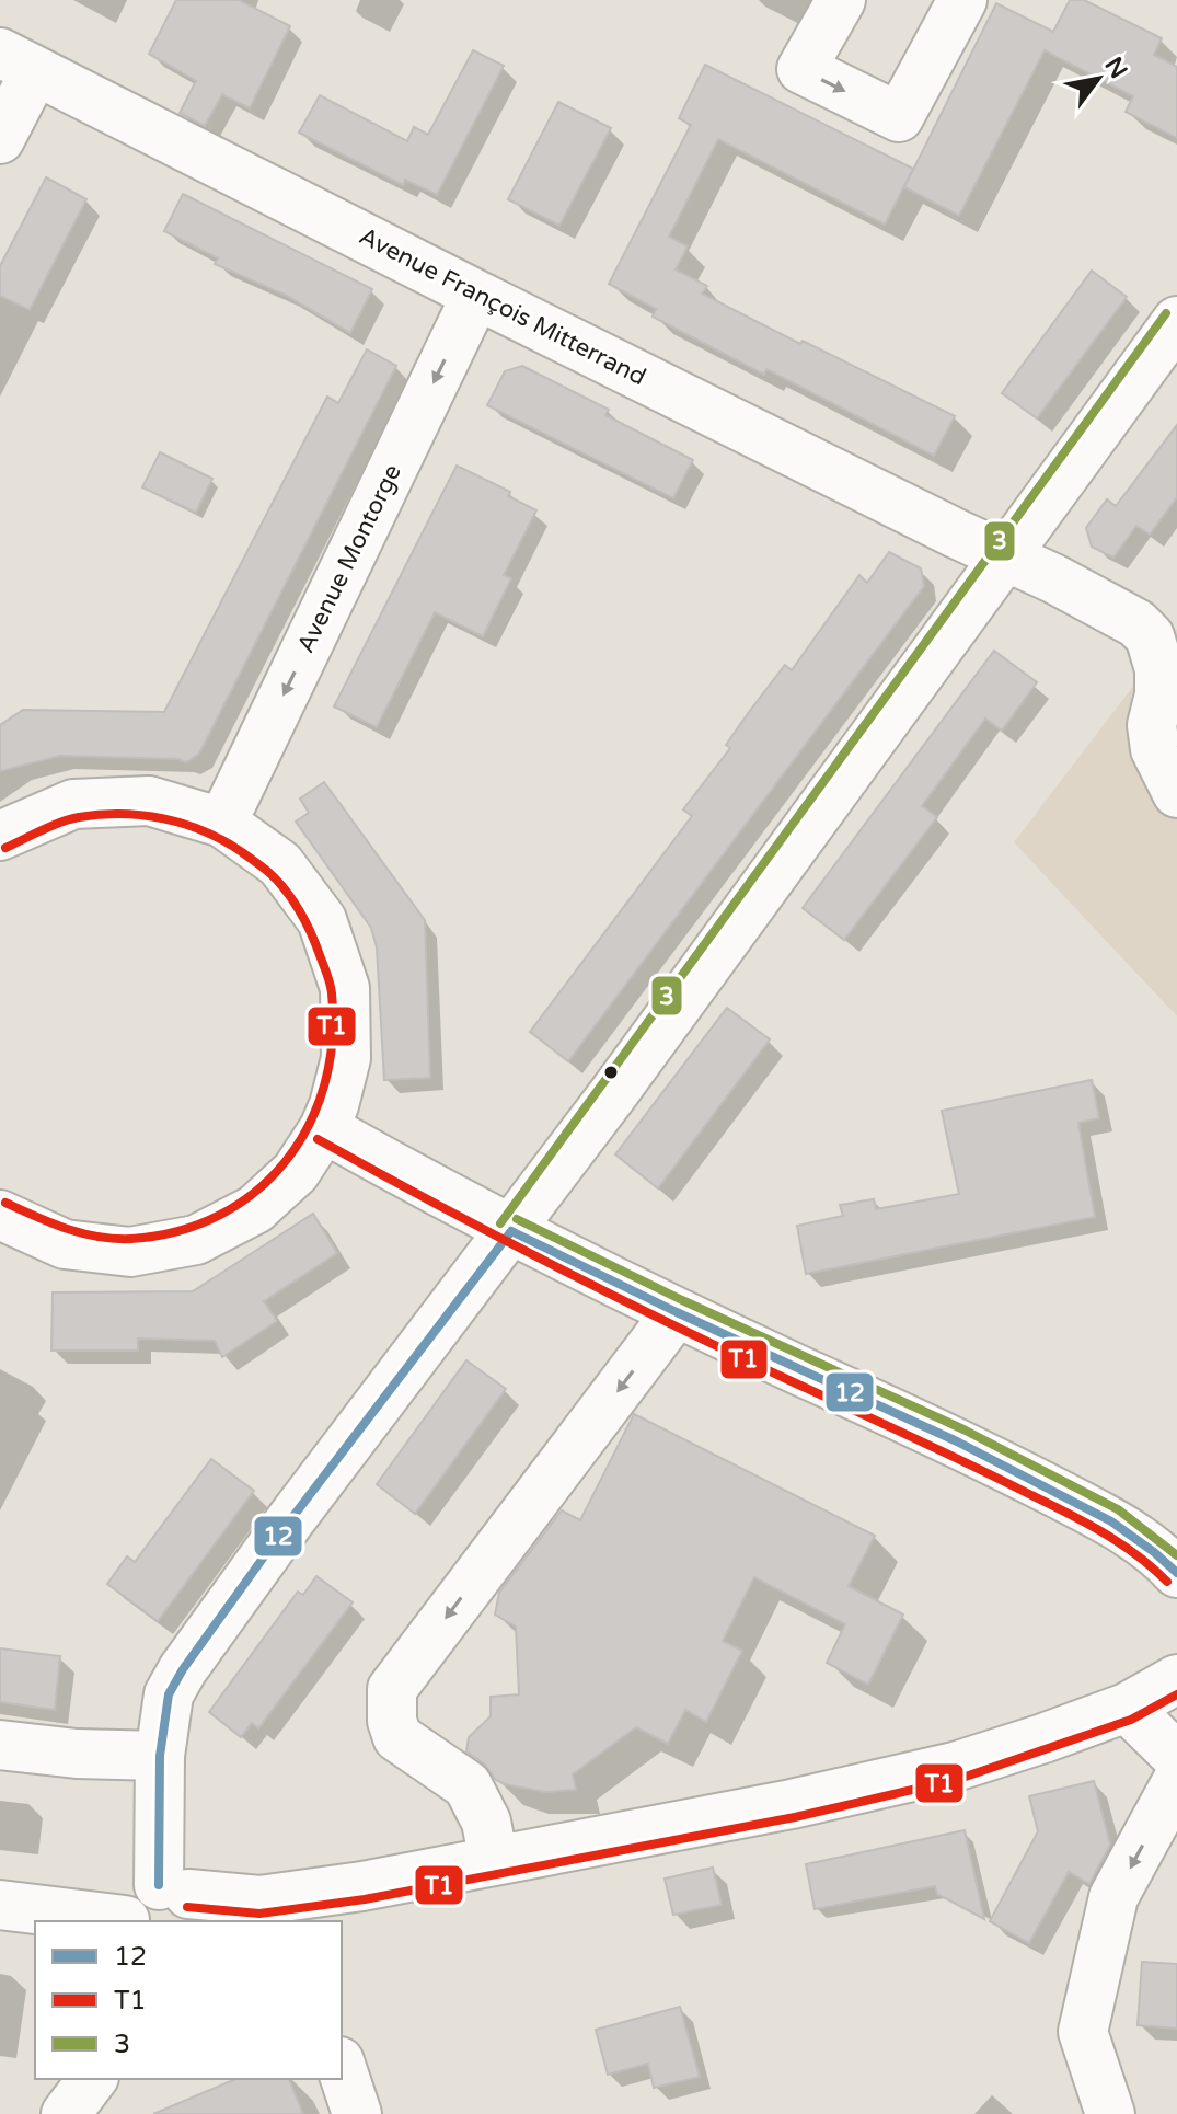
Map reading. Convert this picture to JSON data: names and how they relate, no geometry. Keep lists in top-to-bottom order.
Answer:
{
  "streets": {
    "street": ["Avenue François Mitterrand", "Avenue Montorge"]
  },
  "crossings": [
    ["Avenue François Mitterrand", "Avenue Montorge"]
  ],
  "one_way": ["Avenue Montorge"],
  "lines": ["transit line 3", "transit line T1", "transit line 12"],
  "legend": ["12", "T1", "3"],
  "north": "top right"
}
